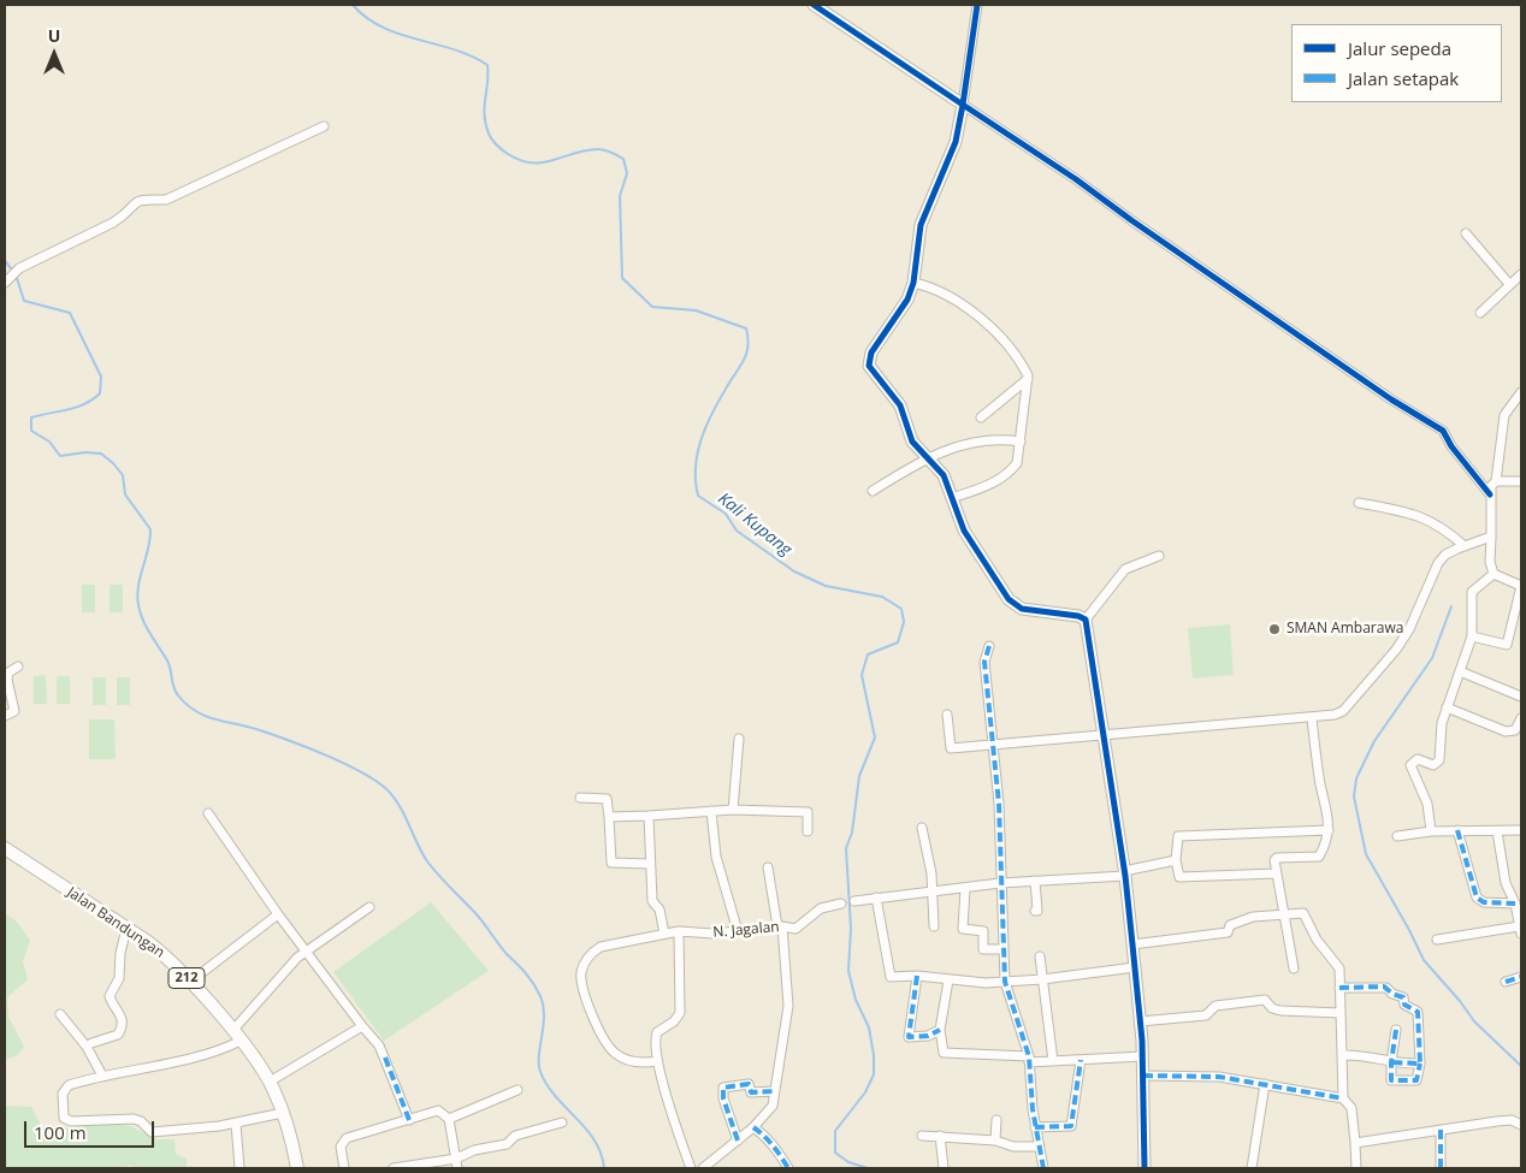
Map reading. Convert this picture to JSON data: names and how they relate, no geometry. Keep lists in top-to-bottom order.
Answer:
{
  "streets": {
    "main road": ["Jalan Bandungan", "212"],
    "street": ["N. Jagalan"]
  },
  "water": ["Kali Kupang"],
  "places": ["SMAN Ambarawa"],
  "legend": ["Jalur sepeda", "Jalan setapak"],
  "scale_bar": "100 m",
  "north": "top"
}
